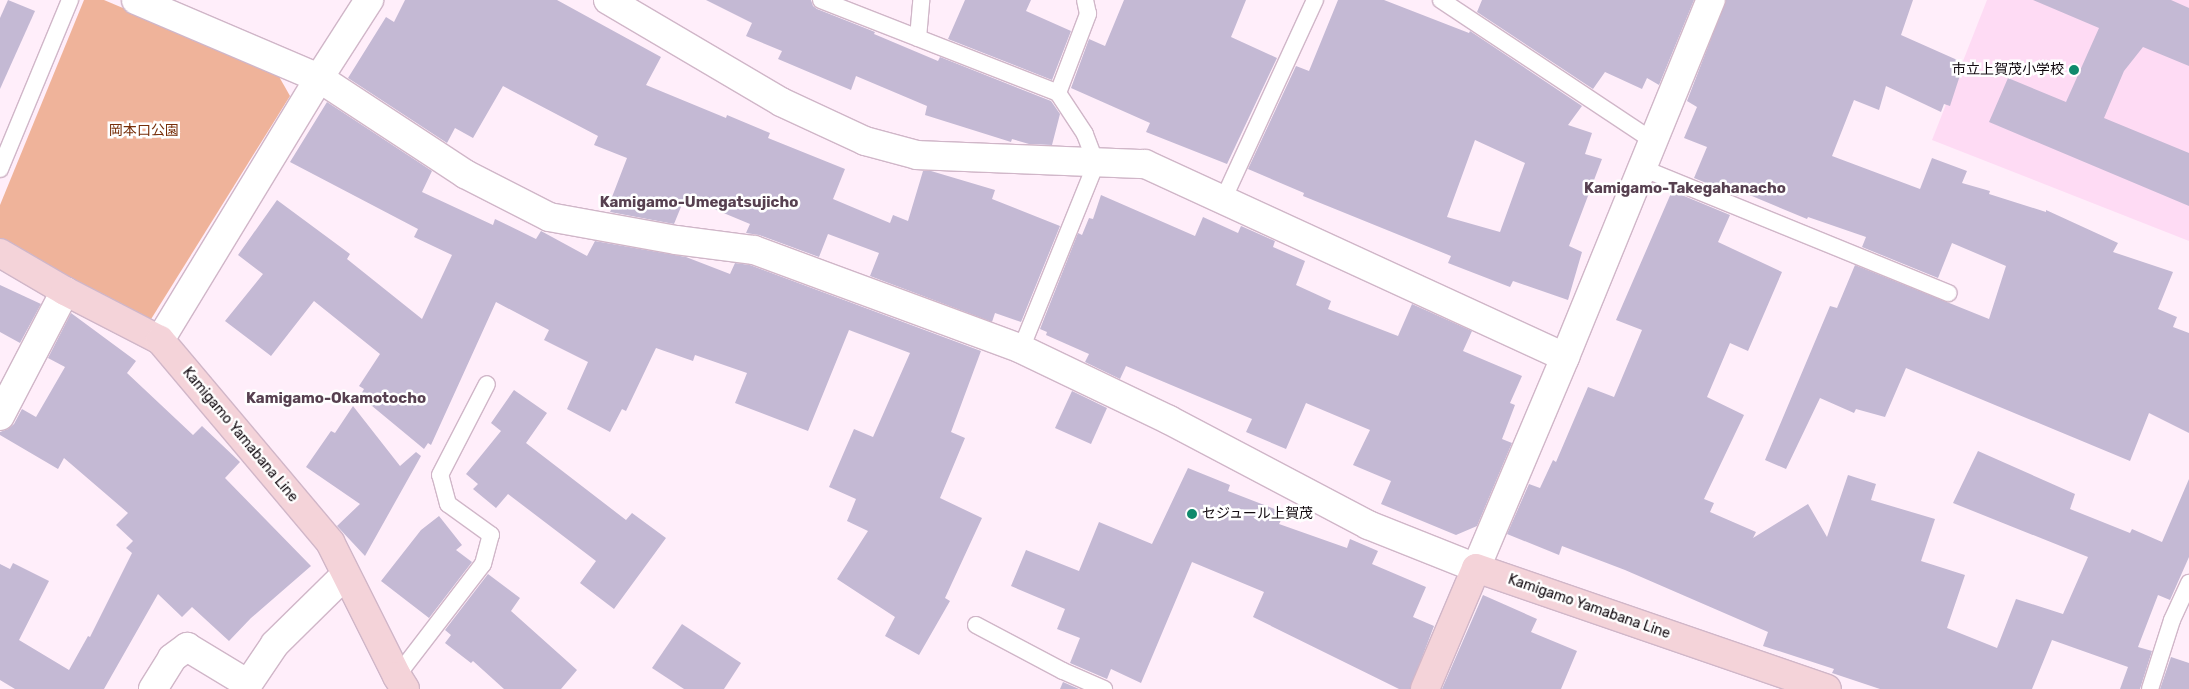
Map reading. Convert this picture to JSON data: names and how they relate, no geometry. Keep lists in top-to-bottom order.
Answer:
{
  "streets": {
    "main road": ["Kamigamo Yamabana Line"]
  },
  "districts": ["Kamigamo-Takegahanacho", "Kamigamo-Umegatsujicho", "Kamigamo-Okamotocho"],
  "parks": ["岡本口公園"],
  "places": ["市立上賀茂小学校", "セジュール上賀茂"]
}
